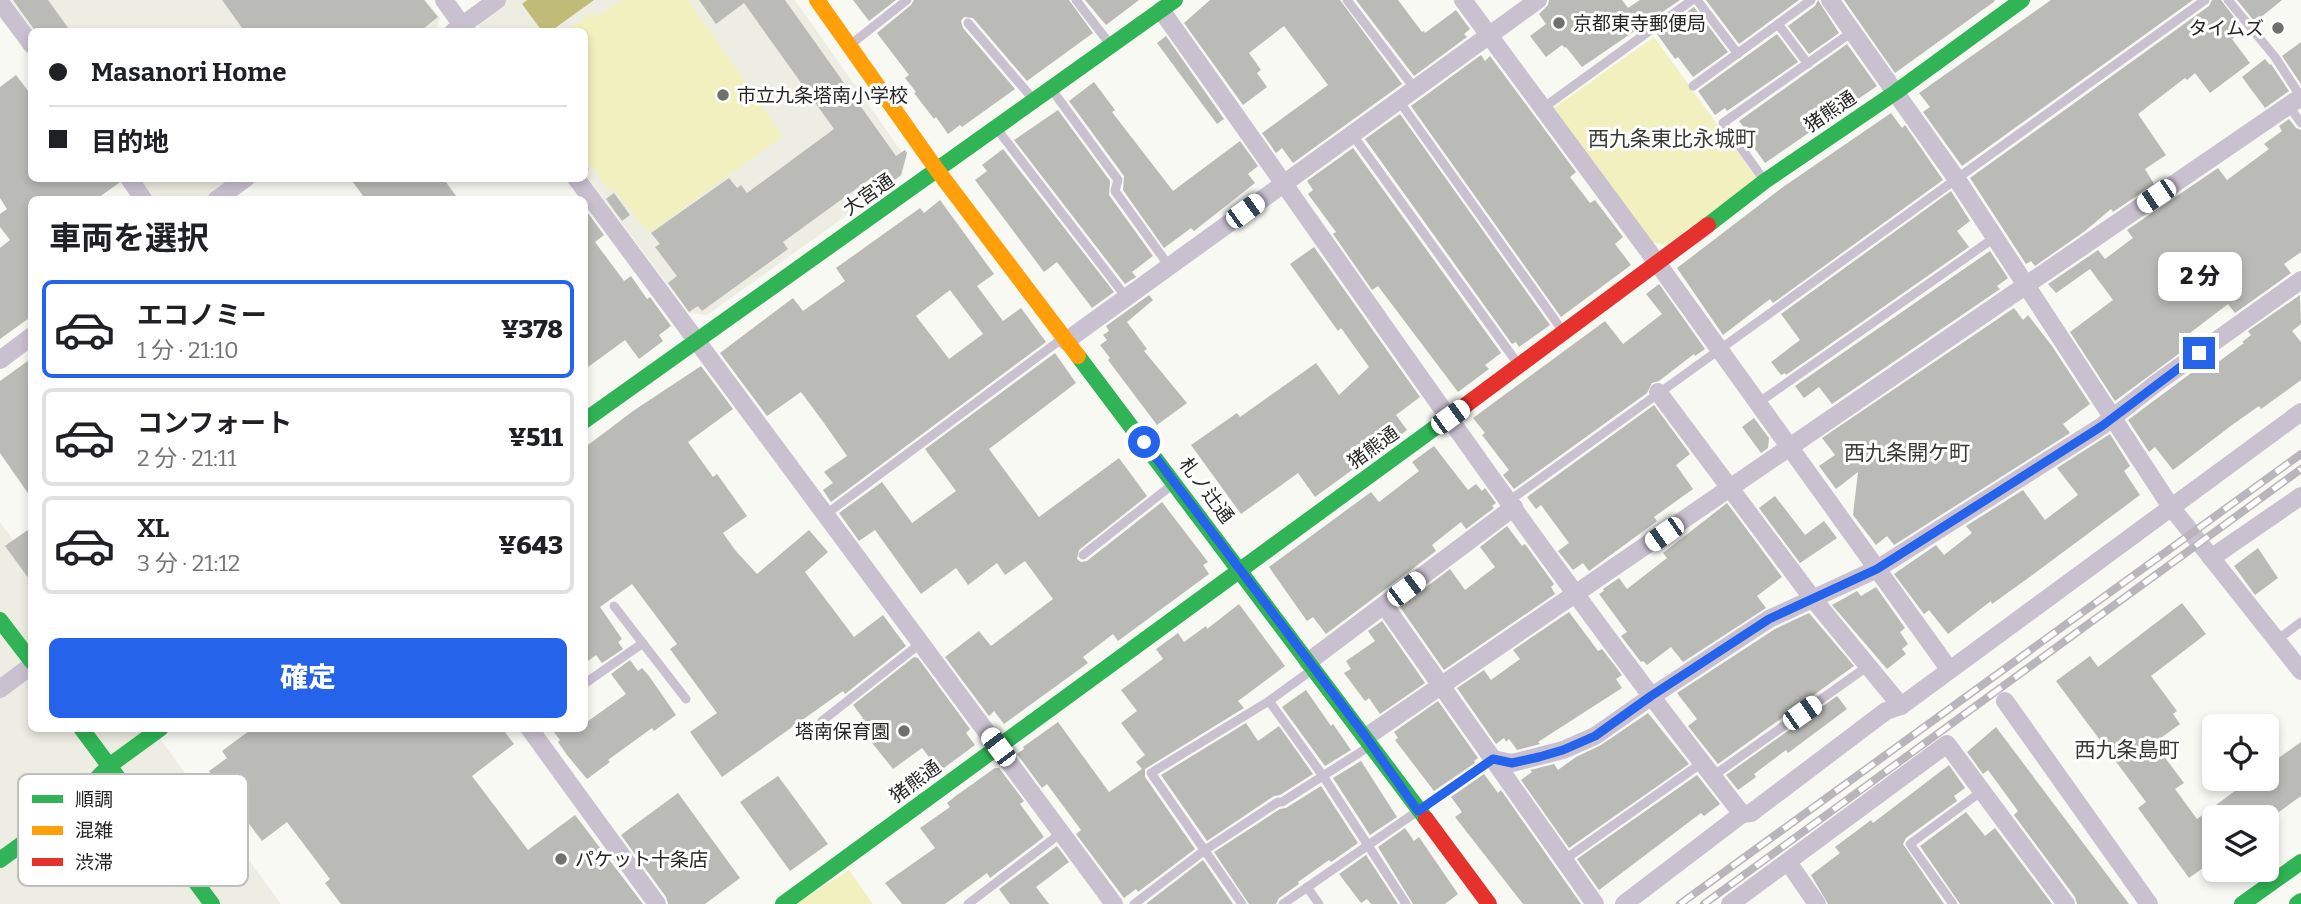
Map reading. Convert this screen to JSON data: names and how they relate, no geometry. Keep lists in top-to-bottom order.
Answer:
{
  "streets": {
    "street": ["猪熊通", "大宮通", "札ノ辻通"]
  },
  "crossings": [
    ["猪熊通", "札ノ辻通"],
    ["大宮通", "札ノ辻通"]
  ],
  "districts": ["西九条東比永城町", "西九条開ケ町", "西九条島町"],
  "places": [
    "京都東寺郵便局",
    "タイムズ",
    "市立九条塔南小学校",
    "塔南保育園",
    "パケット十条店"
  ],
  "legend": ["順調", "混雑", "渋滞"],
  "page": {
    "banner": ["Masanori Home", "目的地"],
    "heading": "車両を選択",
    "bubble": "2 分",
    "list": [
      {
        "name": "エコノミー",
        "note": "1 分 · 21:10",
        "value": "¥378"
      },
      {
        "name": "コンフォート",
        "note": "2 分 · 21:11",
        "value": "¥511"
      },
      {
        "name": "XL",
        "note": "3 分 · 21:12",
        "value": "¥643"
      }
    ],
    "buttons": "確定"
  }
}
